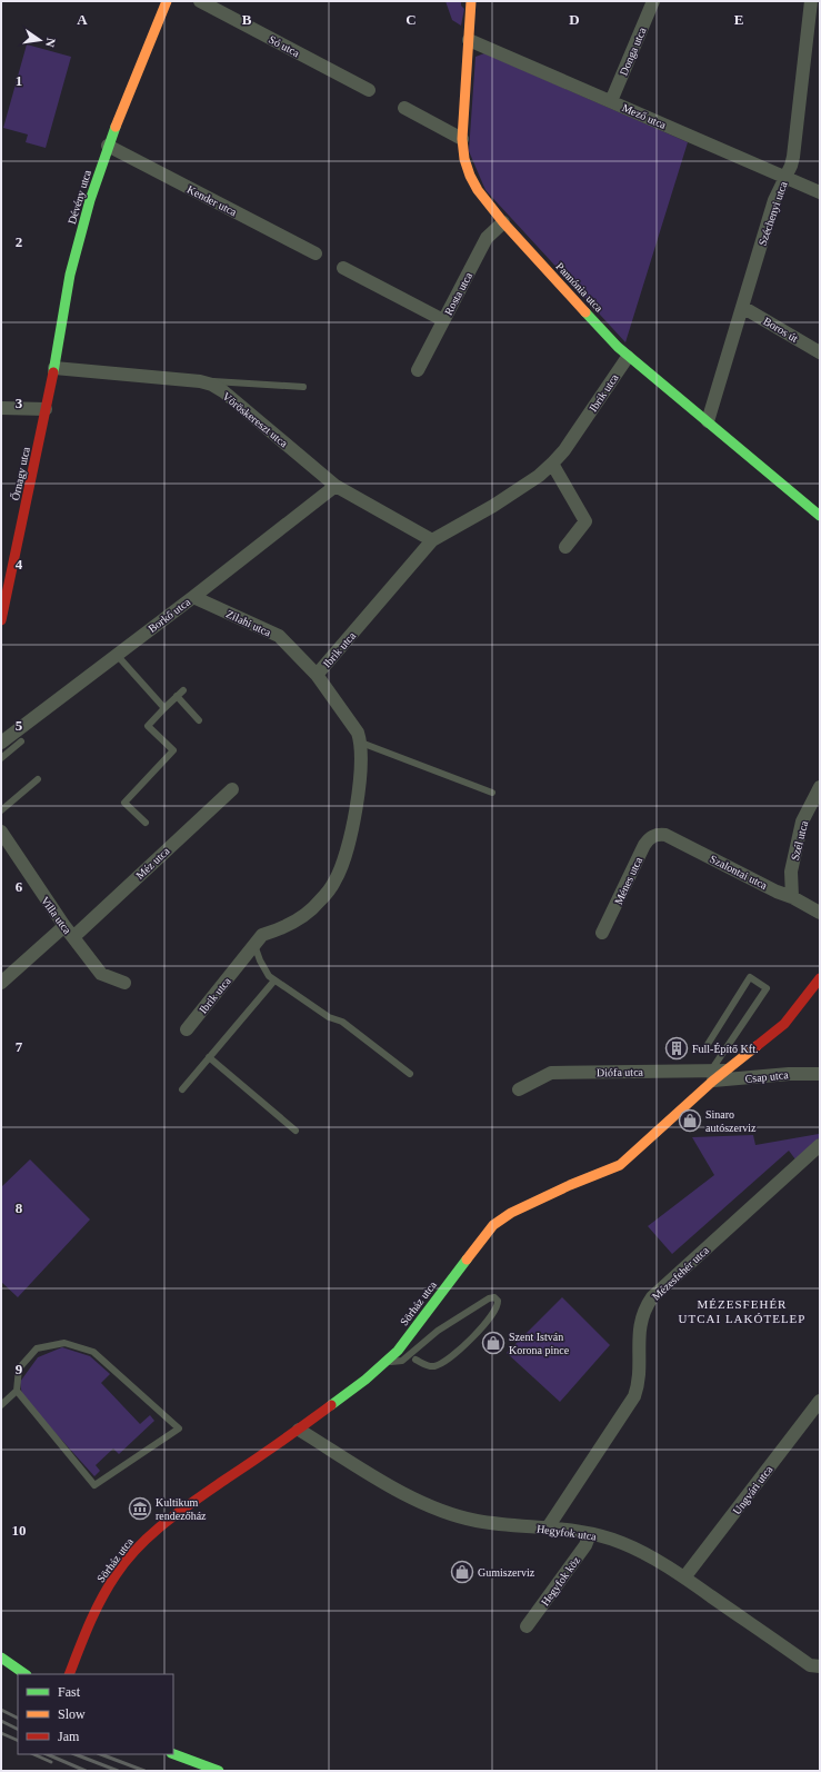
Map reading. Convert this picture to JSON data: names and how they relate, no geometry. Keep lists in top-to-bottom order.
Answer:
{
  "streets": {
    "street": [
      "Só utca",
      "Donga utca",
      "Mező utca",
      "Dévény utca",
      "Kender utca",
      "Széchenyi utca",
      "Pannónia utca",
      "Rosta utca",
      "Boros út",
      "Ibrik utca",
      "Vöröskereszt utca",
      "Őrnagy utca",
      "Borkő utca",
      "Zilahi utca",
      "Szél utca",
      "Méz utca",
      "Szalontai utca",
      "Ménes utca",
      "Villa utca",
      "Diófa utca",
      "Csap utca",
      "Mézesfehér utca",
      "Sörház utca",
      "Ungvári utca",
      "Hegyfok utca",
      "Hegyfok köz"
    ]
  },
  "crossings": [
    ["Donga utca", "Mező utca"],
    ["Mező utca", "Széchenyi utca"],
    ["Mező utca", "Pannónia utca"],
    ["Dévény utca", "Kender utca"],
    ["Dévény utca", "Vöröskereszt utca"],
    ["Dévény utca", "Őrnagy utca"],
    ["Széchenyi utca", "Pannónia utca"],
    ["Széchenyi utca", "Boros út"],
    ["Pannónia utca", "Rosta utca"],
    ["Pannónia utca", "Ibrik utca"],
    ["Ibrik utca", "Vöröskereszt utca"],
    ["Ibrik utca", "Zilahi utca"],
    ["Vöröskereszt utca", "Borkő utca"],
    ["Borkő utca", "Zilahi utca"],
    ["Szél utca", "Szalontai utca"],
    ["Méz utca", "Villa utca"],
    ["Szalontai utca", "Ménes utca"],
    ["Diófa utca", "Csap utca"],
    ["Diófa utca", "Sörház utca"],
    ["Csap utca", "Sörház utca"],
    ["Mézesfehér utca", "Hegyfok utca"],
    ["Sörház utca", "Hegyfok utca"],
    ["Ungvári utca", "Hegyfok utca"],
    ["Hegyfok utca", "Hegyfok köz"]
  ],
  "districts": ["MÉZESFEHÉR UTCAI LAKÓTELEP"],
  "places": {
    "building": ["Full-Építő Kft."],
    "shop": ["Sinaro autószerviz", "Szent István Korona pince", "Gumiszerviz"],
    "museum": ["Kultikum rendezőház"]
  },
  "legend": ["Fast", "Slow", "Jam"],
  "north": "right",
  "grid": {
    "columns": [
      "A",
      "B",
      "C",
      "D",
      "E"
    ],
    "rows": [
      "1",
      "2",
      "3",
      "4",
      "5",
      "6",
      "7",
      "8",
      "9",
      "10"
    ]
  }
}
